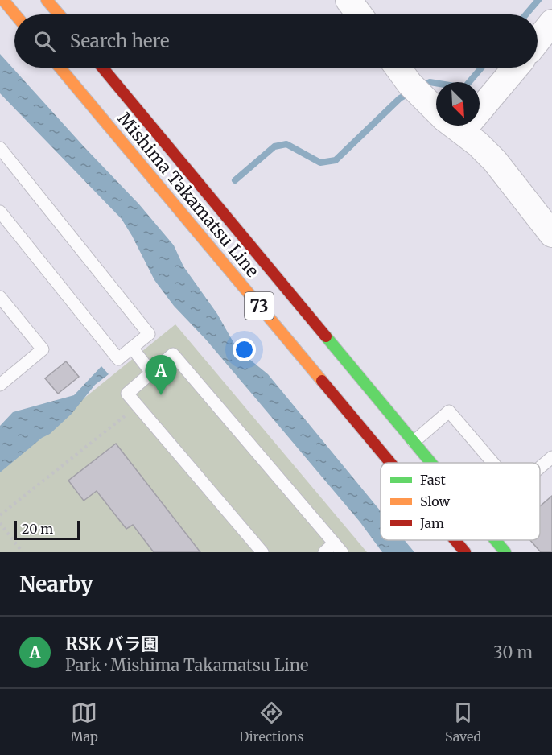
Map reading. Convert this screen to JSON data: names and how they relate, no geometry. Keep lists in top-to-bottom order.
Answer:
{
  "streets": {
    "main road": ["Mishima Takamatsu Line", "73"]
  },
  "legend": ["Fast", "Slow", "Jam"],
  "scale_bar": "20 m",
  "north": "bottom right",
  "page": {
    "search": "Search here",
    "pins": "A",
    "scale": "20 m",
    "heading": "Nearby",
    "list": [
      {
        "mark": "A",
        "name": "RSK バラ園",
        "note": "Park · Mishima Takamatsu Line",
        "value": "30 m"
      }
    ],
    "nav": ["Map", "Directions", "Saved"]
  }
}
